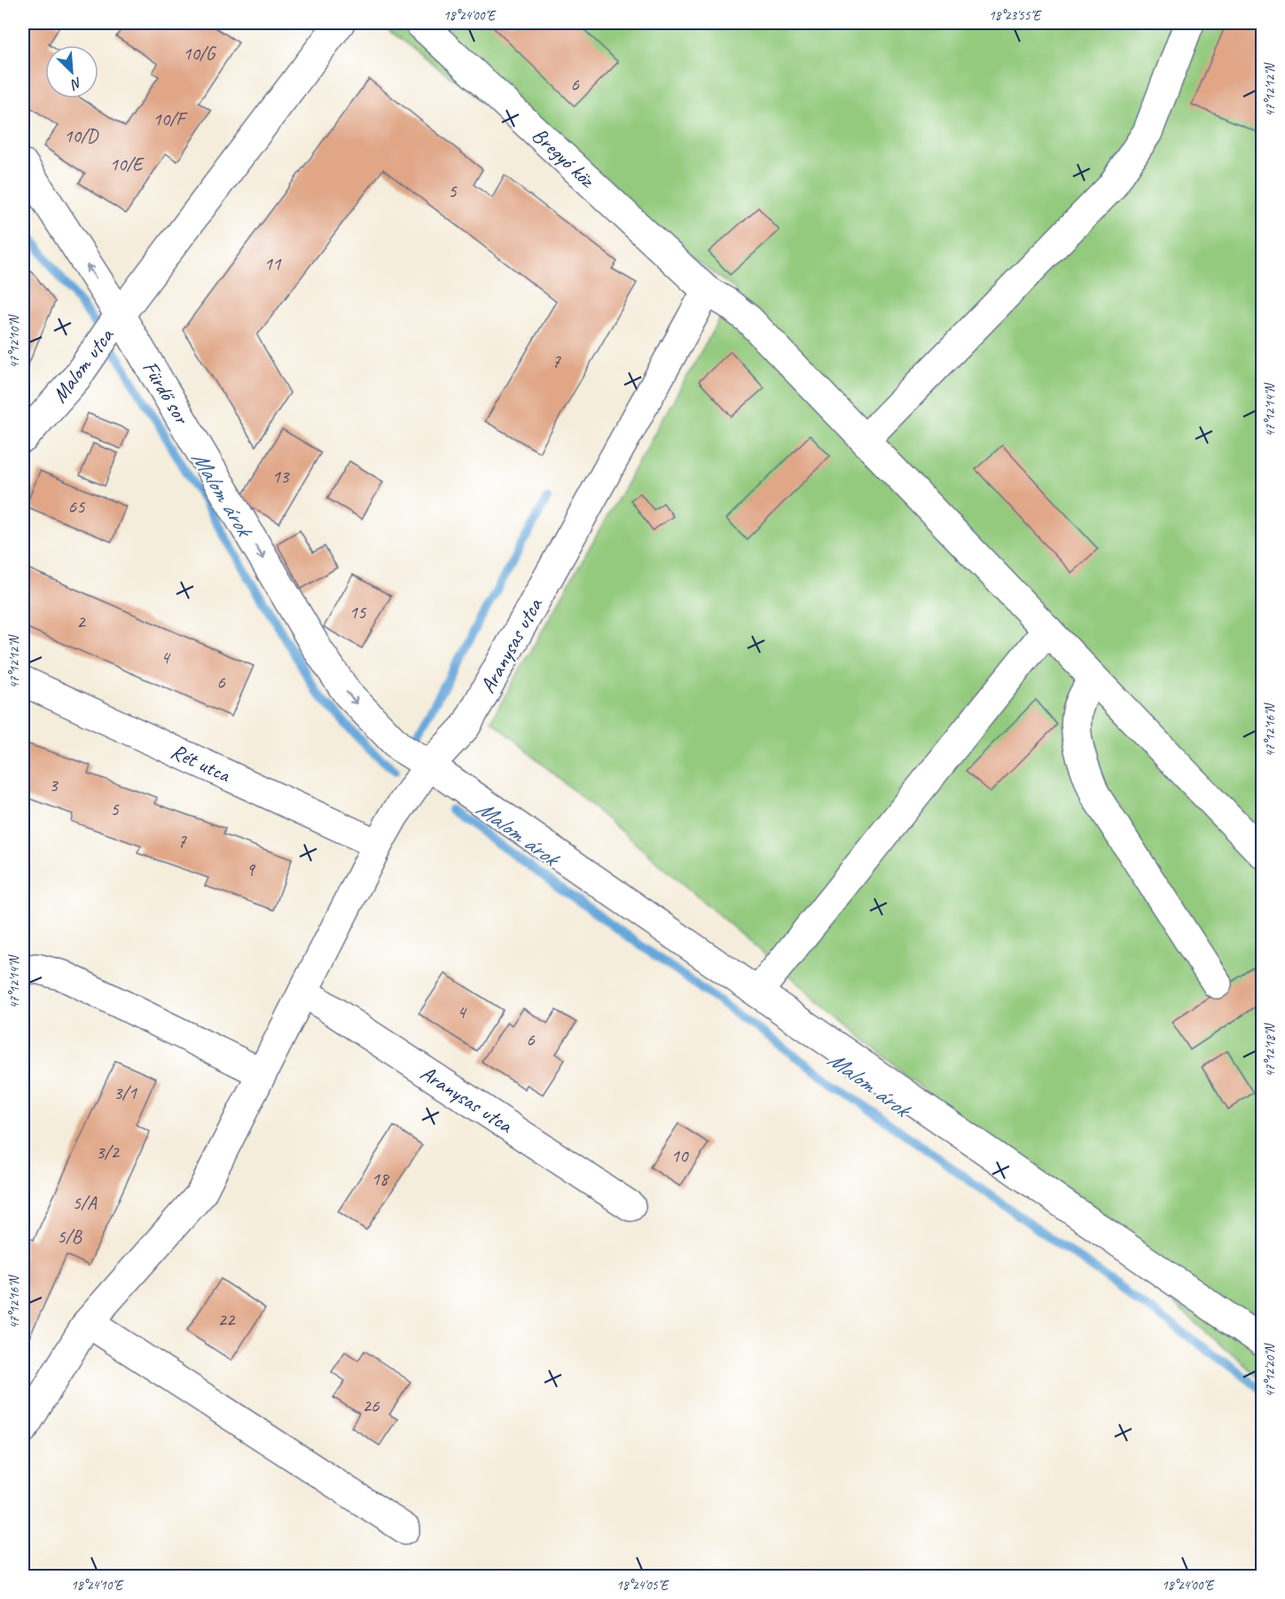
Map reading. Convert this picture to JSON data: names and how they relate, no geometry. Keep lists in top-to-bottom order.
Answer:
{
  "streets": {
    "street": [
      "Bregyó köz",
      "Malom utca",
      "Fürdő sor",
      "Aranysas utca",
      "Rét utca"
    ]
  },
  "crossings": [
    ["Bregyó köz", "Aranysas utca"],
    ["Malom utca", "Fürdő sor"],
    ["Fürdő sor", "Aranysas utca"],
    ["Aranysas utca", "Rét utca"]
  ],
  "water": ["Malom árok"],
  "house_numbers": [
    "10/G",
    "6",
    "10/F",
    "10/D",
    "10/E",
    "5",
    "11",
    "7",
    "13",
    "65",
    "15",
    "2",
    "4",
    "6",
    "3",
    "5",
    "7",
    "9",
    "4",
    "6",
    "3/1",
    "3/2",
    "10",
    "18",
    "5/A",
    "5/B",
    "22",
    "26"
  ],
  "north": "bottom right",
  "coordinates": [
    "18°24'00\"E",
    "18°23'55\"E",
    "47°12'12\"N",
    "47°12'10\"N",
    "47°12'14\"N",
    "47°12'16\"N",
    "47°12'18\"N",
    "47°12'20\"N",
    "18°24'10\"E",
    "18°24'05\"E"
  ]
}
